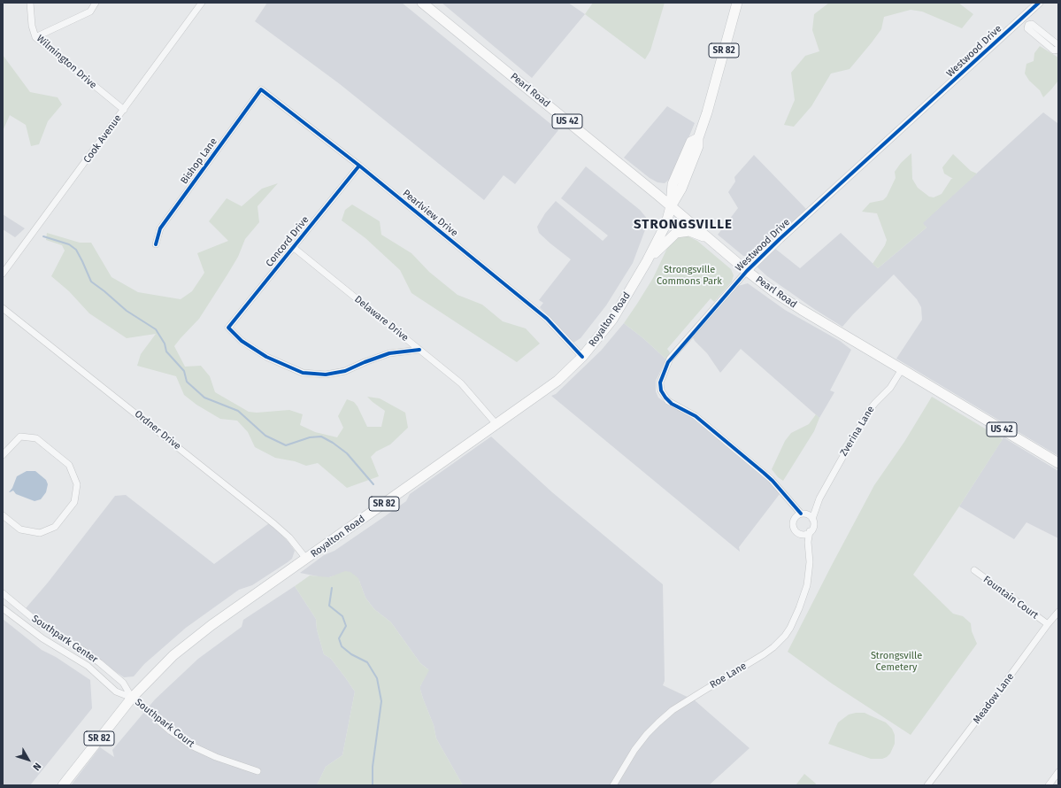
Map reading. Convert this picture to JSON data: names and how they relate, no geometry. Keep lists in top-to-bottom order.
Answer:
{
  "streets": {
    "main road": [
      "SR 82",
      "Pearl Road",
      "US 42",
      "Royalton Road"
    ],
    "street": [
      "Westwood Drive",
      "Wilmington Drive",
      "Cook Avenue",
      "Bishop Lane",
      "Pearlview Drive",
      "Concord Drive",
      "Delaware Drive",
      "Ordner Drive",
      "Zverina Lane",
      "Fountain Court",
      "Southpark Center",
      "Roe Lane",
      "Meadow Lane",
      "Southpark Court"
    ]
  },
  "crossings": [
    ["Westwood Drive", "Pearl Road"],
    ["Westwood Drive", "Zverina Lane"],
    ["Westwood Drive", "Roe Lane"],
    ["Wilmington Drive", "Cook Avenue"],
    ["Pearl Road", "Royalton Road"],
    ["Pearl Road", "Zverina Lane"],
    ["Bishop Lane", "Pearlview Drive"],
    ["Pearlview Drive", "Concord Drive"],
    ["Pearlview Drive", "Royalton Road"],
    ["Concord Drive", "Delaware Drive"],
    ["Delaware Drive", "Royalton Road"],
    ["Royalton Road", "Ordner Drive"],
    ["Royalton Road", "Southpark Center"],
    ["Royalton Road", "Southpark Court"],
    ["Zverina Lane", "Roe Lane"],
    ["Fountain Court", "Meadow Lane"],
    ["Southpark Center", "Southpark Court"]
  ],
  "districts": ["STRONGSVILLE"],
  "parks": ["Strongsville Commons Park", "Strongsville Cemetery"],
  "north": "bottom right"
}
